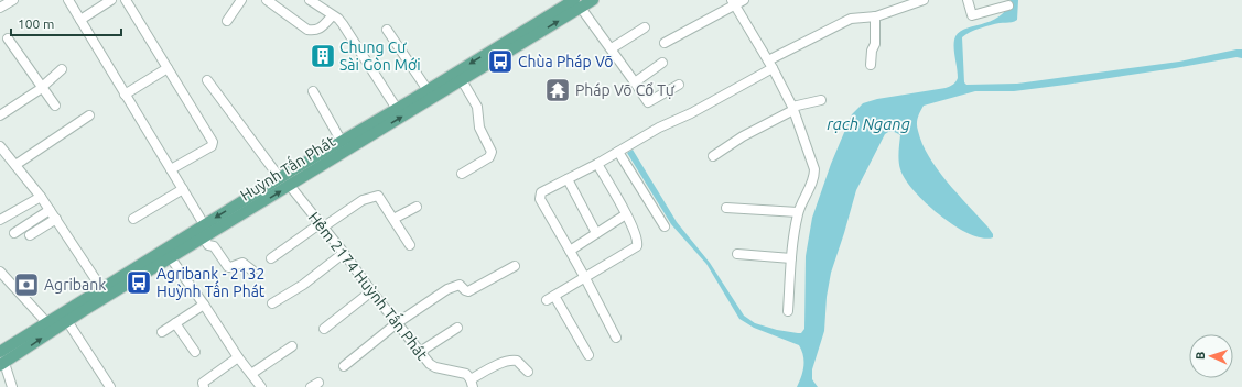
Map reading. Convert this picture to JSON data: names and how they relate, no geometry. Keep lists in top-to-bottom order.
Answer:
{
  "streets": {
    "main road": ["Huỳnh Tấn Phát"],
    "street": ["Hẻm 2174 Huỳnh Tấn Phát"]
  },
  "crossings": [
    ["Huỳnh Tấn Phát", "Hẻm 2174 Huỳnh Tấn Phát"]
  ],
  "water": ["rạch Ngang"],
  "places": {
    "building": ["Chung Cư Sài Gòn Mới"],
    "bus stop": ["Chùa Pháp Võ", "Agribank - 2132 Huỳnh Tấn Phát"],
    "temple": ["Pháp Võ Cổ Tự"],
    "bank": ["Agribank"]
  },
  "scale_bar": "100 m",
  "north": "left"
}
